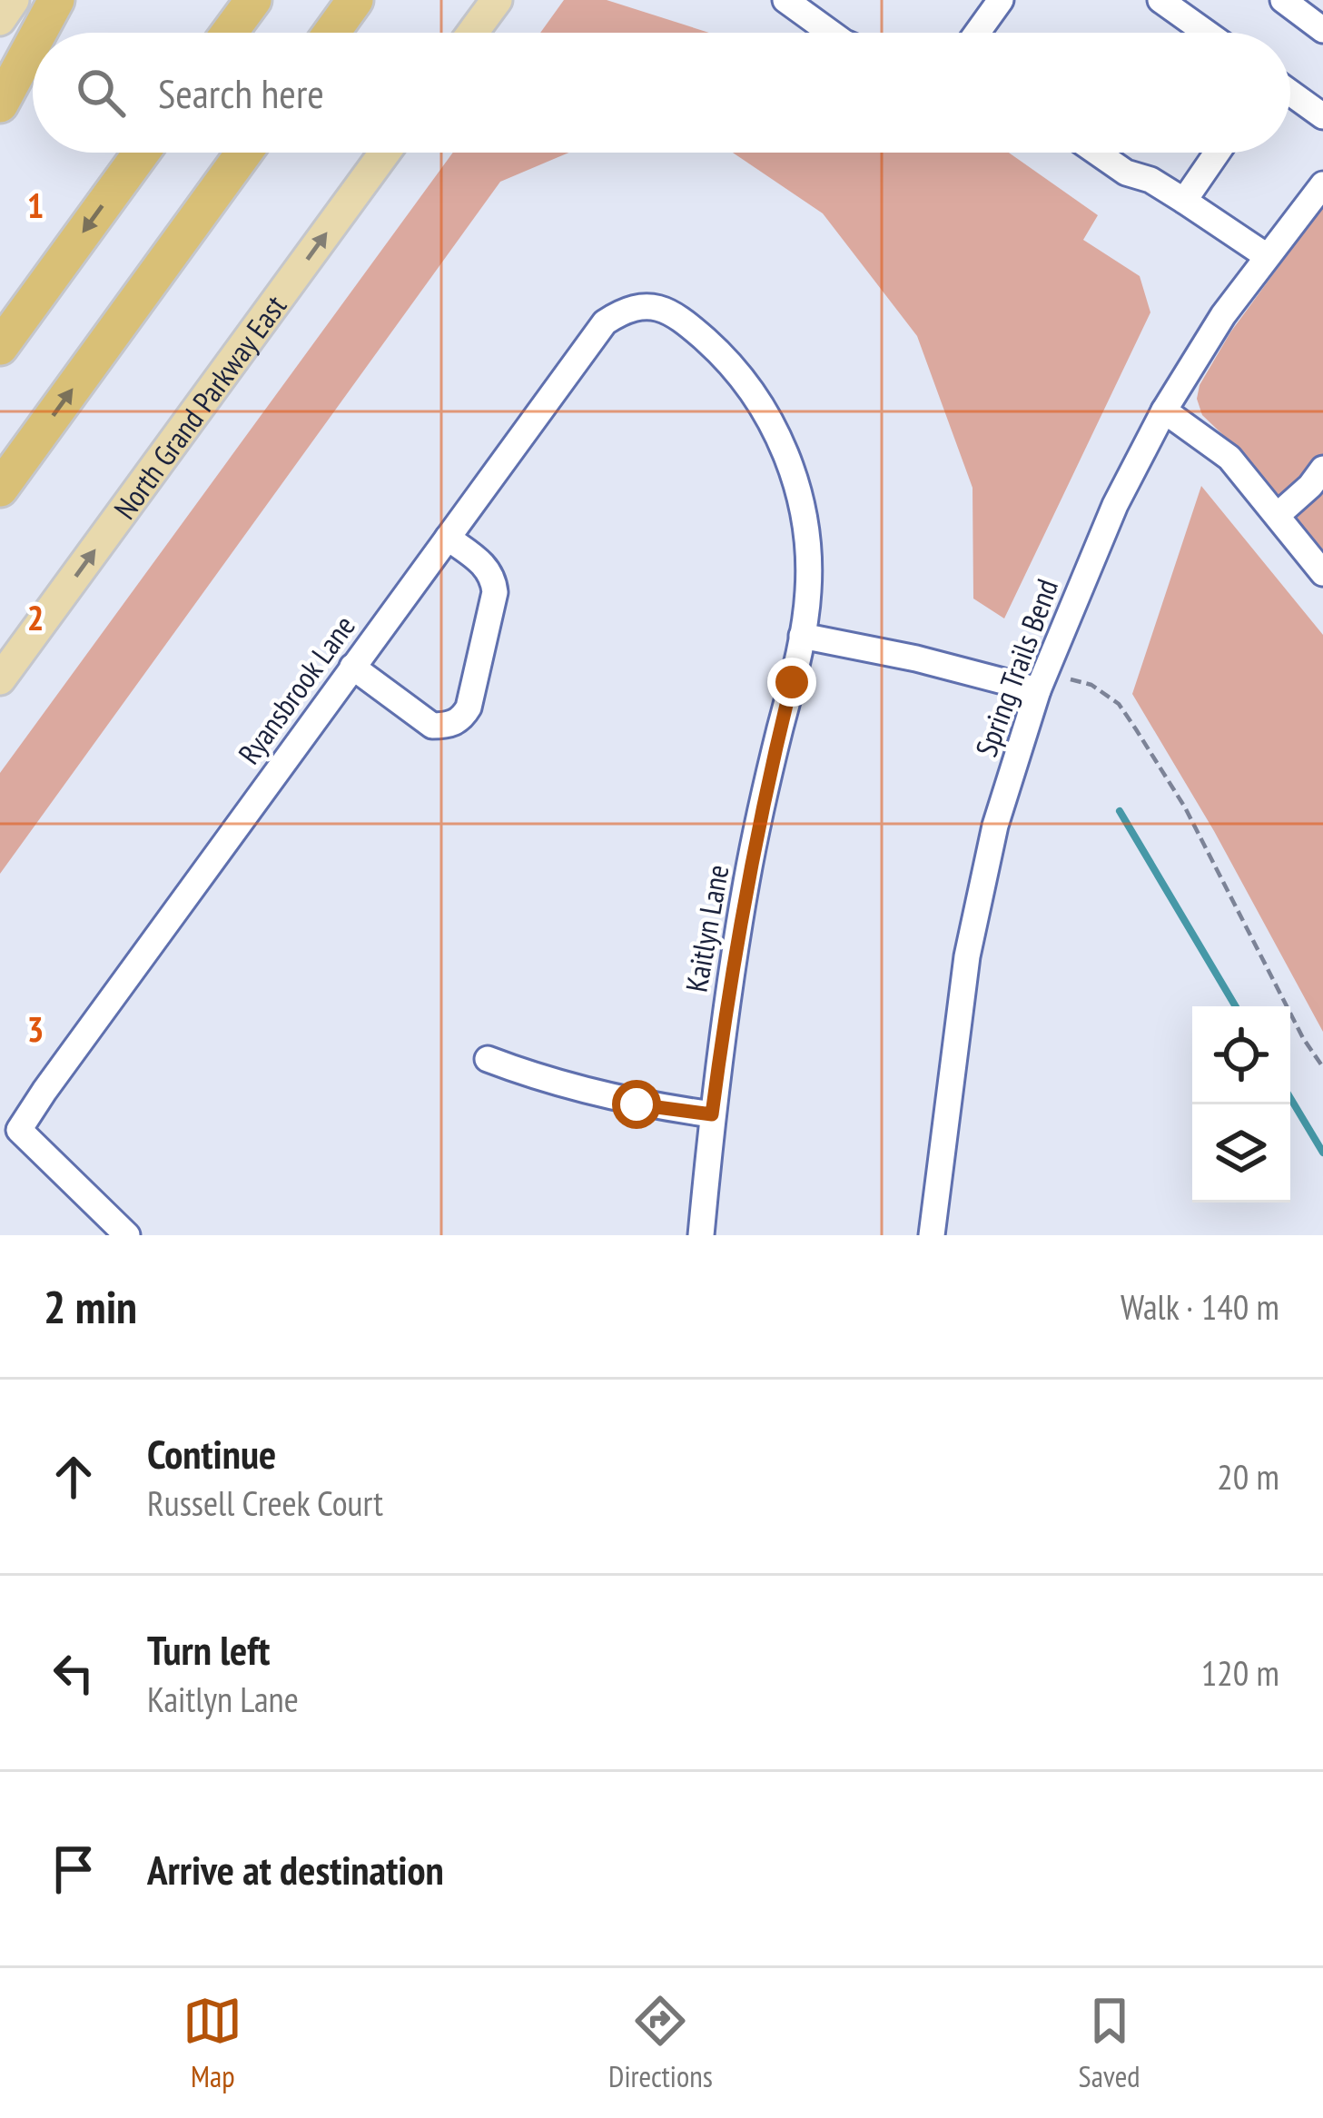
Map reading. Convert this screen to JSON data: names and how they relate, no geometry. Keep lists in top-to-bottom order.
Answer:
{
  "streets": {
    "main road": ["North Grand Parkway East"],
    "street": ["Spring Trails Bend", "Ryansbrook Lane", "Kaitlyn Lane"]
  },
  "crossings": [
    ["Ryansbrook Lane", "Kaitlyn Lane"]
  ],
  "one_way": ["North Grand Parkway East"],
  "page": {
    "search": "Search here",
    "heading": ["2 min", "Walk · 140 m"],
    "list": [
      ["Continue", "Russell Creek Court", "20 m"],
      ["Turn left", "Kaitlyn Lane", "120 m"],
      "Arrive at destination"
    ],
    "nav": ["Map", "Directions", "Saved"]
  },
  "grid": {
    "rows": ["1", "2", "3"]
  }
}
